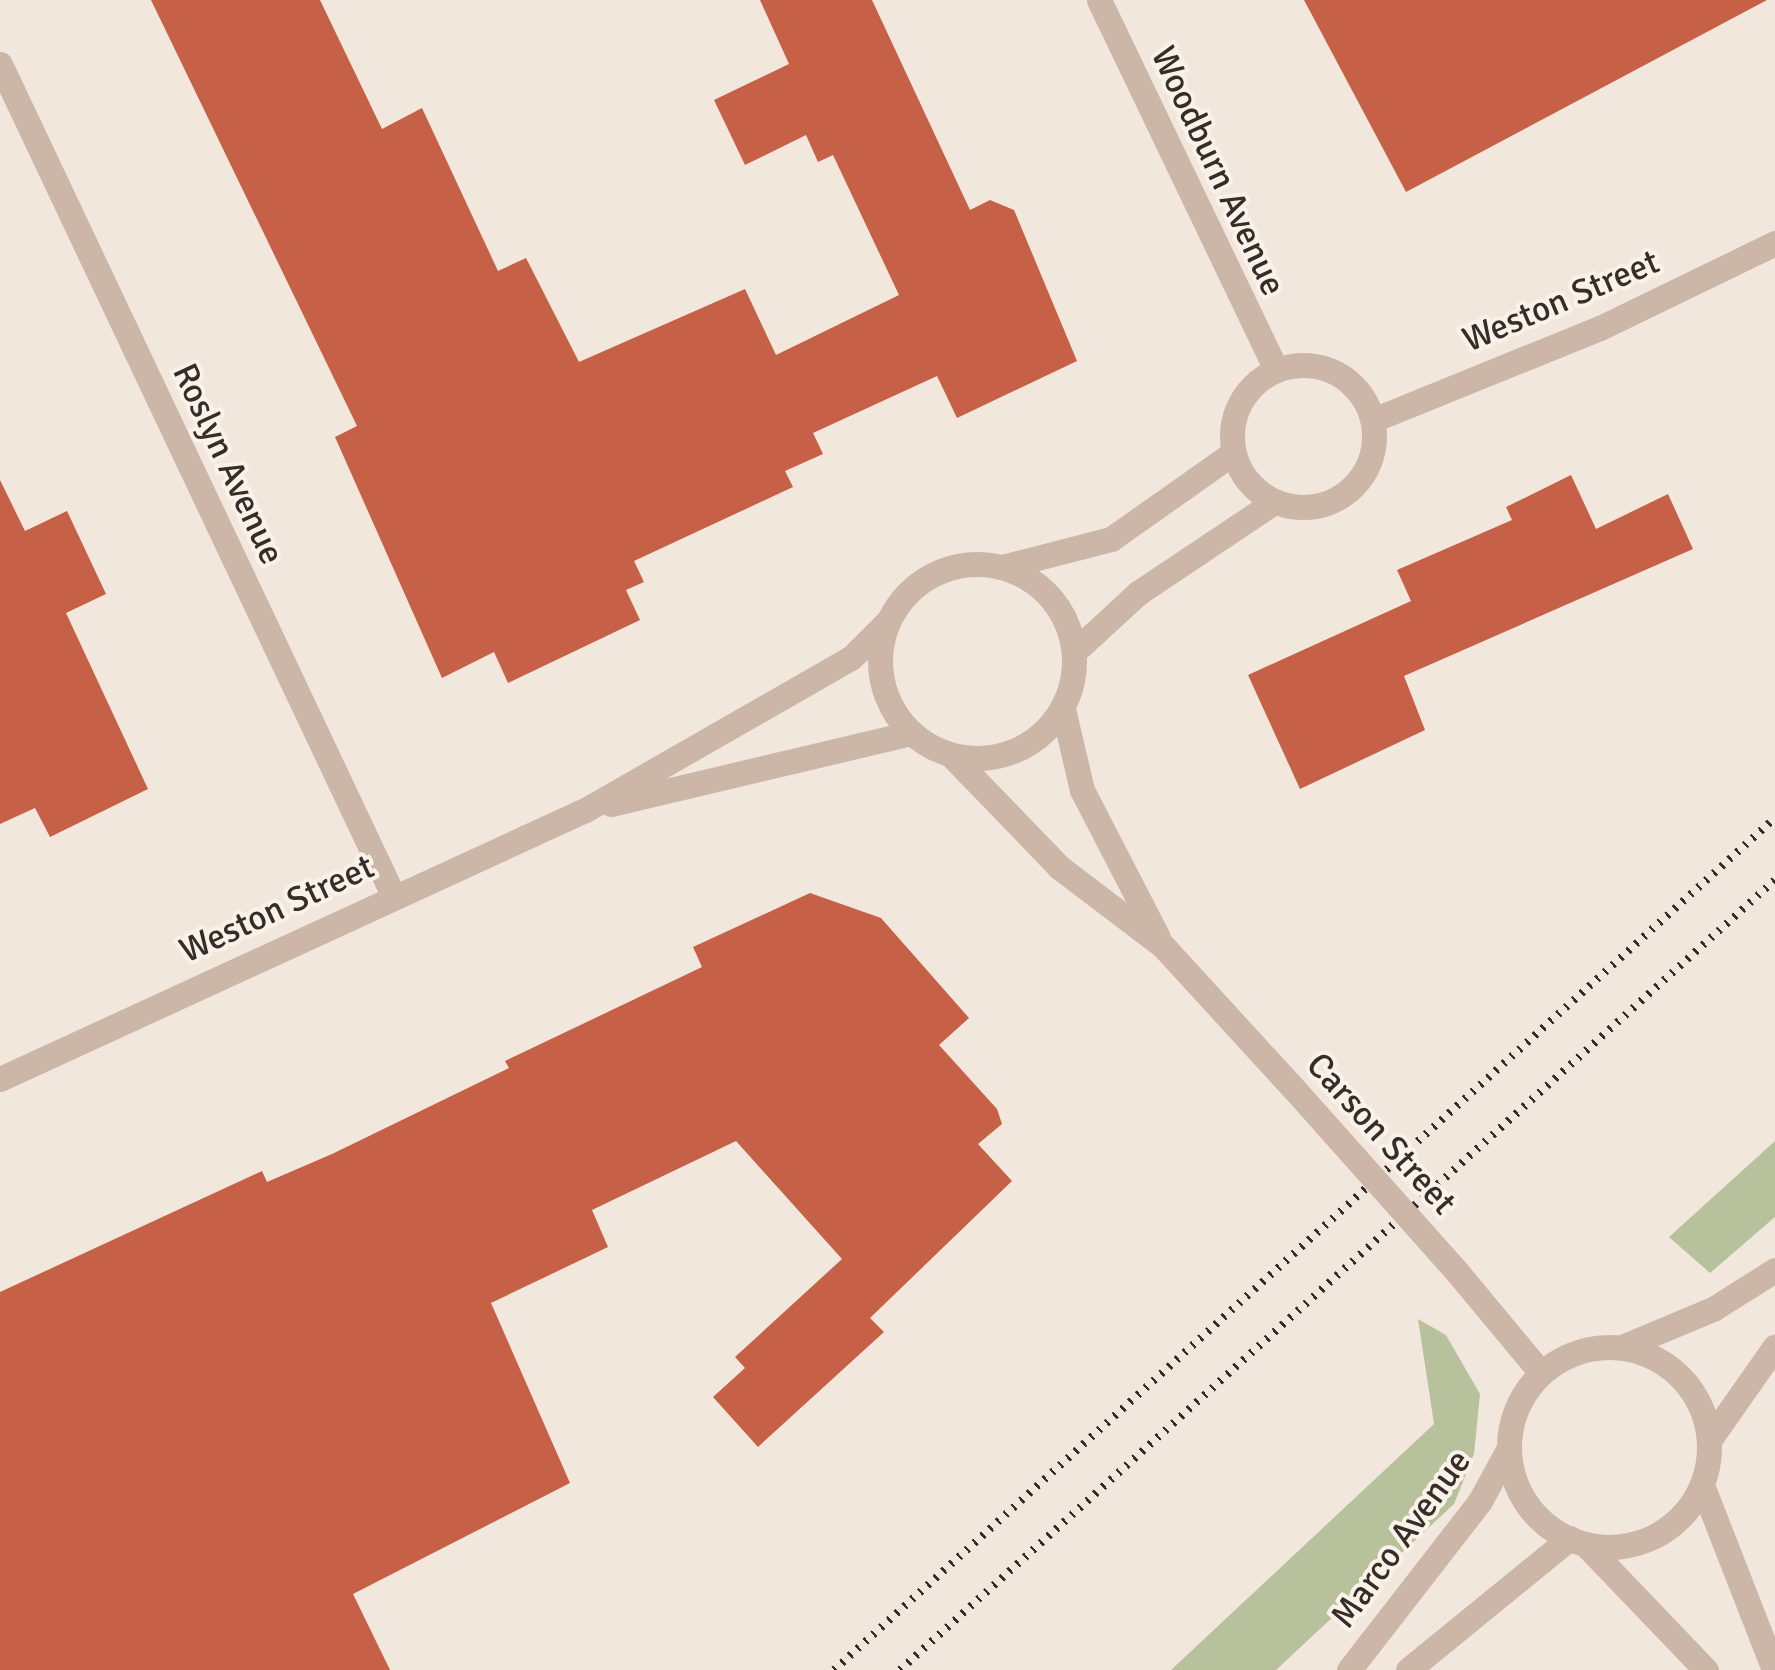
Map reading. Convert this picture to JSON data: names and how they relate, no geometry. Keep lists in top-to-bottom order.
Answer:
{
  "streets": {
    "street": [
      "Woodburn Avenue",
      "Weston Street",
      "Roslyn Avenue",
      "Carson Street",
      "Marco Avenue"
    ]
  },
  "crossings": [
    ["Woodburn Avenue", "Weston Street"],
    ["Weston Street", "Roslyn Avenue"],
    ["Weston Street", "Carson Street"],
    ["Carson Street", "Marco Avenue"]
  ]
}
